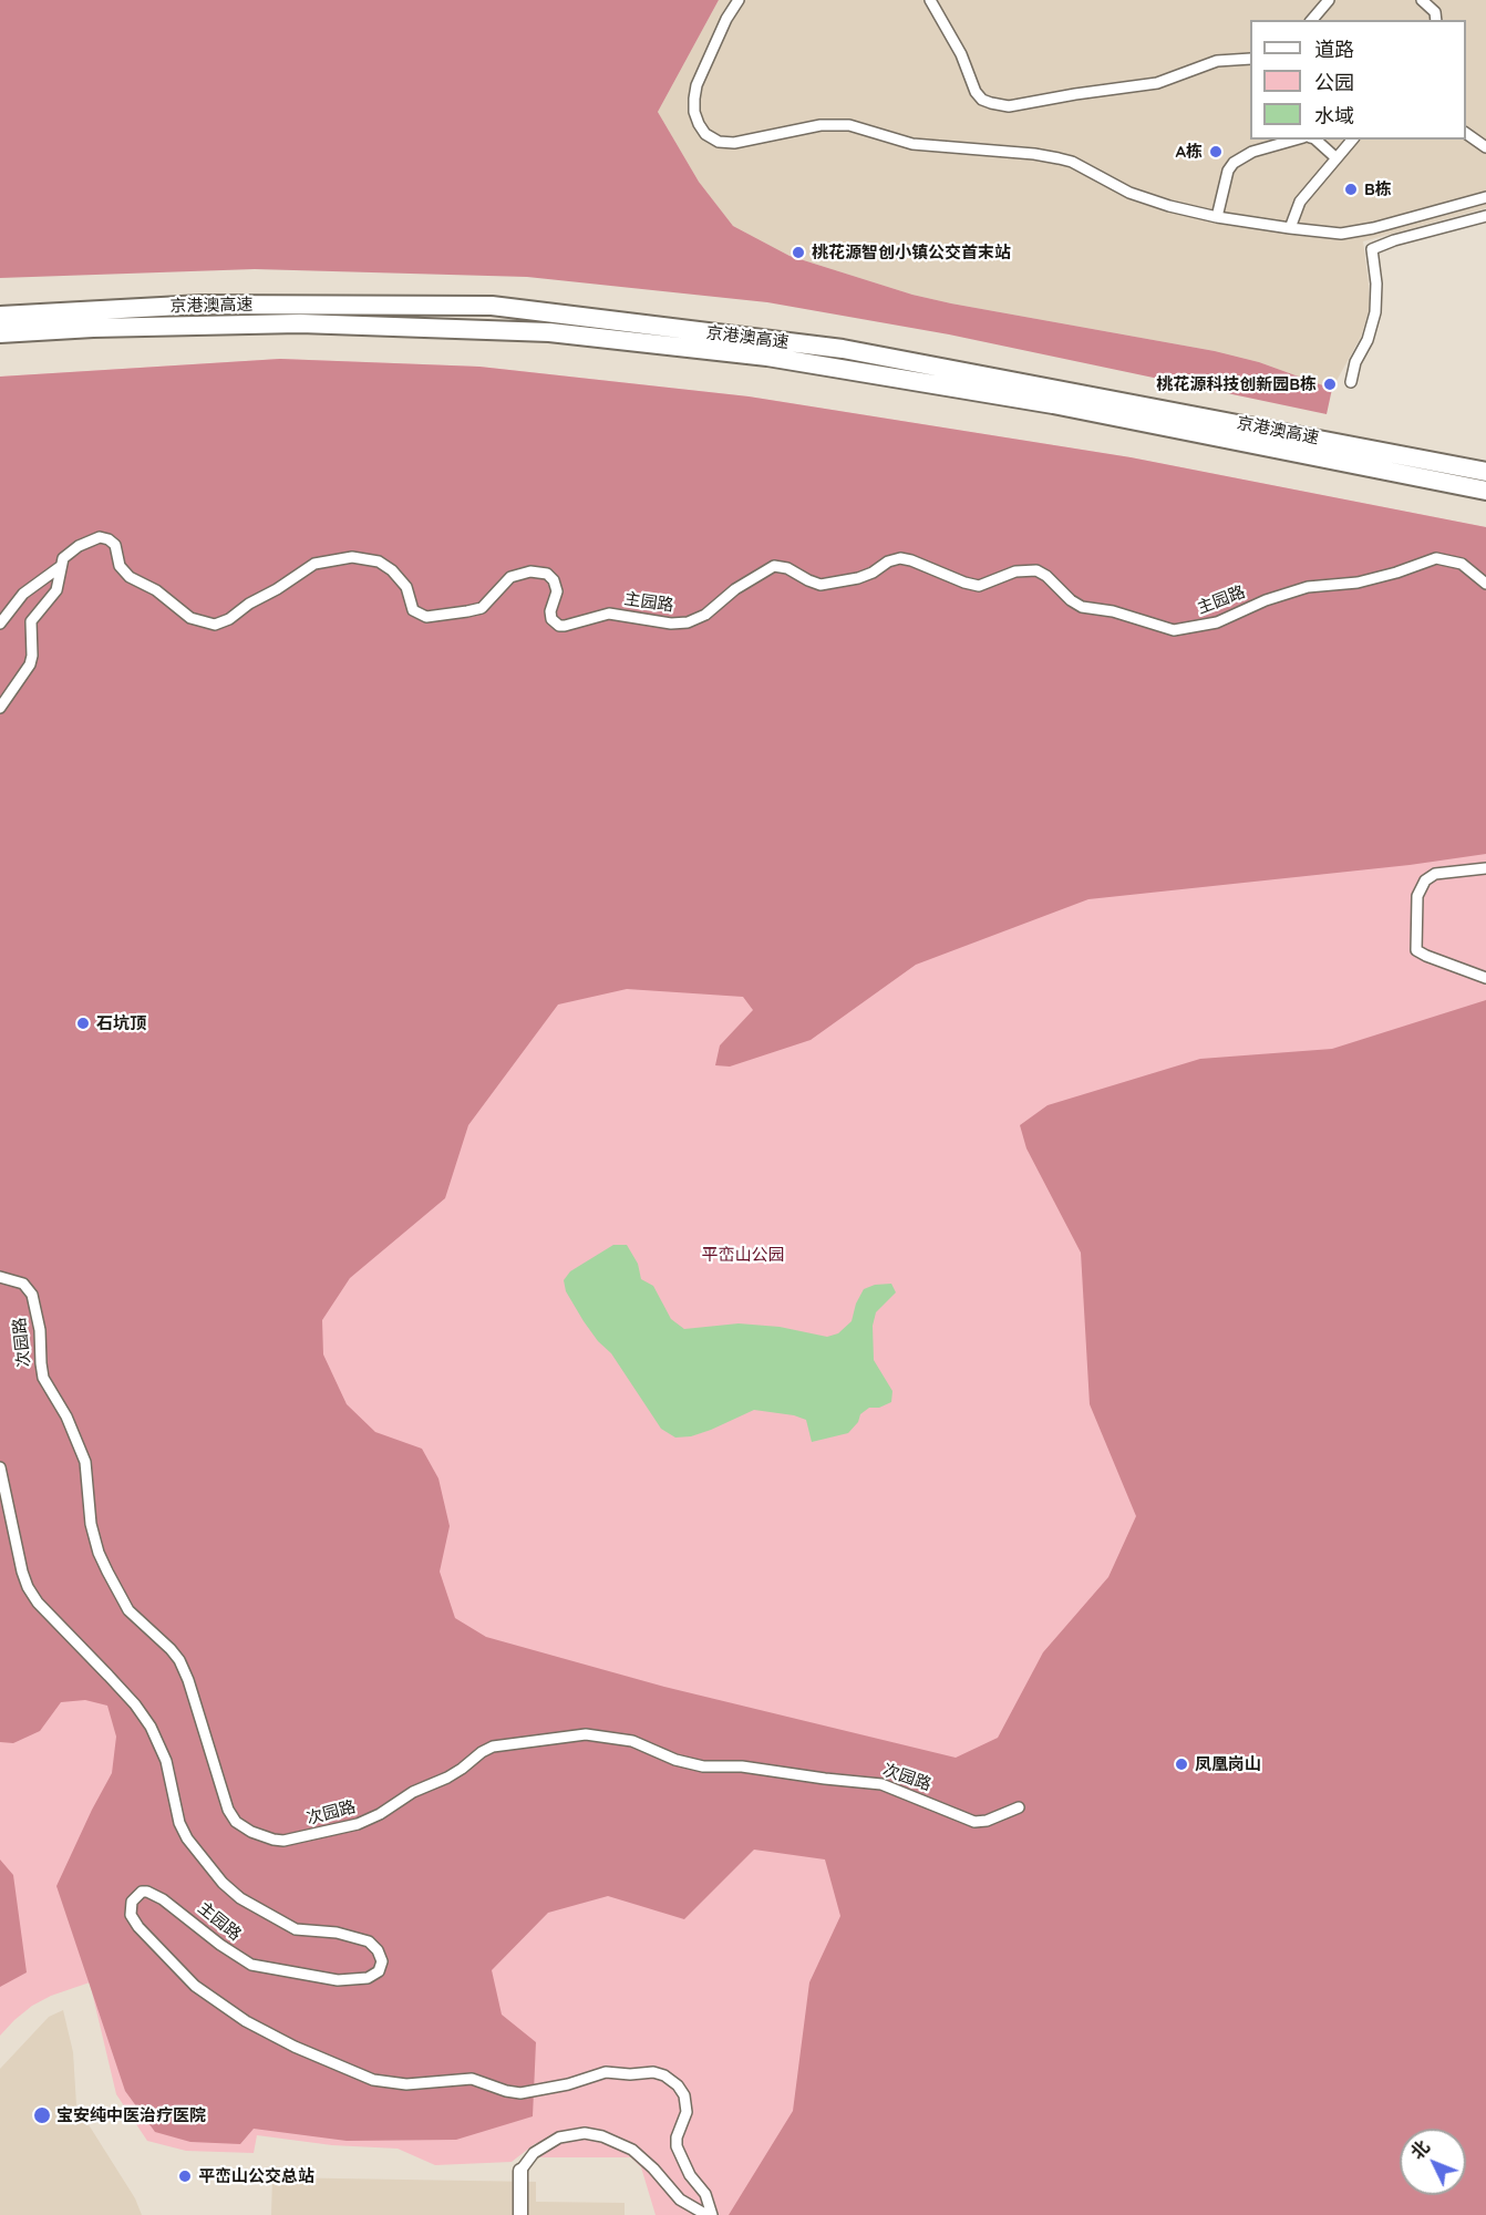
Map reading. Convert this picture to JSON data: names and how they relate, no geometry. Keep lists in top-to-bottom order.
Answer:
{
  "streets": {
    "highway": ["京港澳高速"],
    "street": ["主园路", "次园路"]
  },
  "parks": ["平峦山公园"],
  "places": [
    "A栋",
    "B栋",
    "桃花源智创小镇公交首末站",
    "桃花源科技创新园B栋",
    "石坑顶",
    "凤凰岗山",
    "宝安纯中医治疗医院",
    "平峦山公交总站"
  ],
  "legend": ["道路", "公园", "水域"],
  "north": "top left"
}
